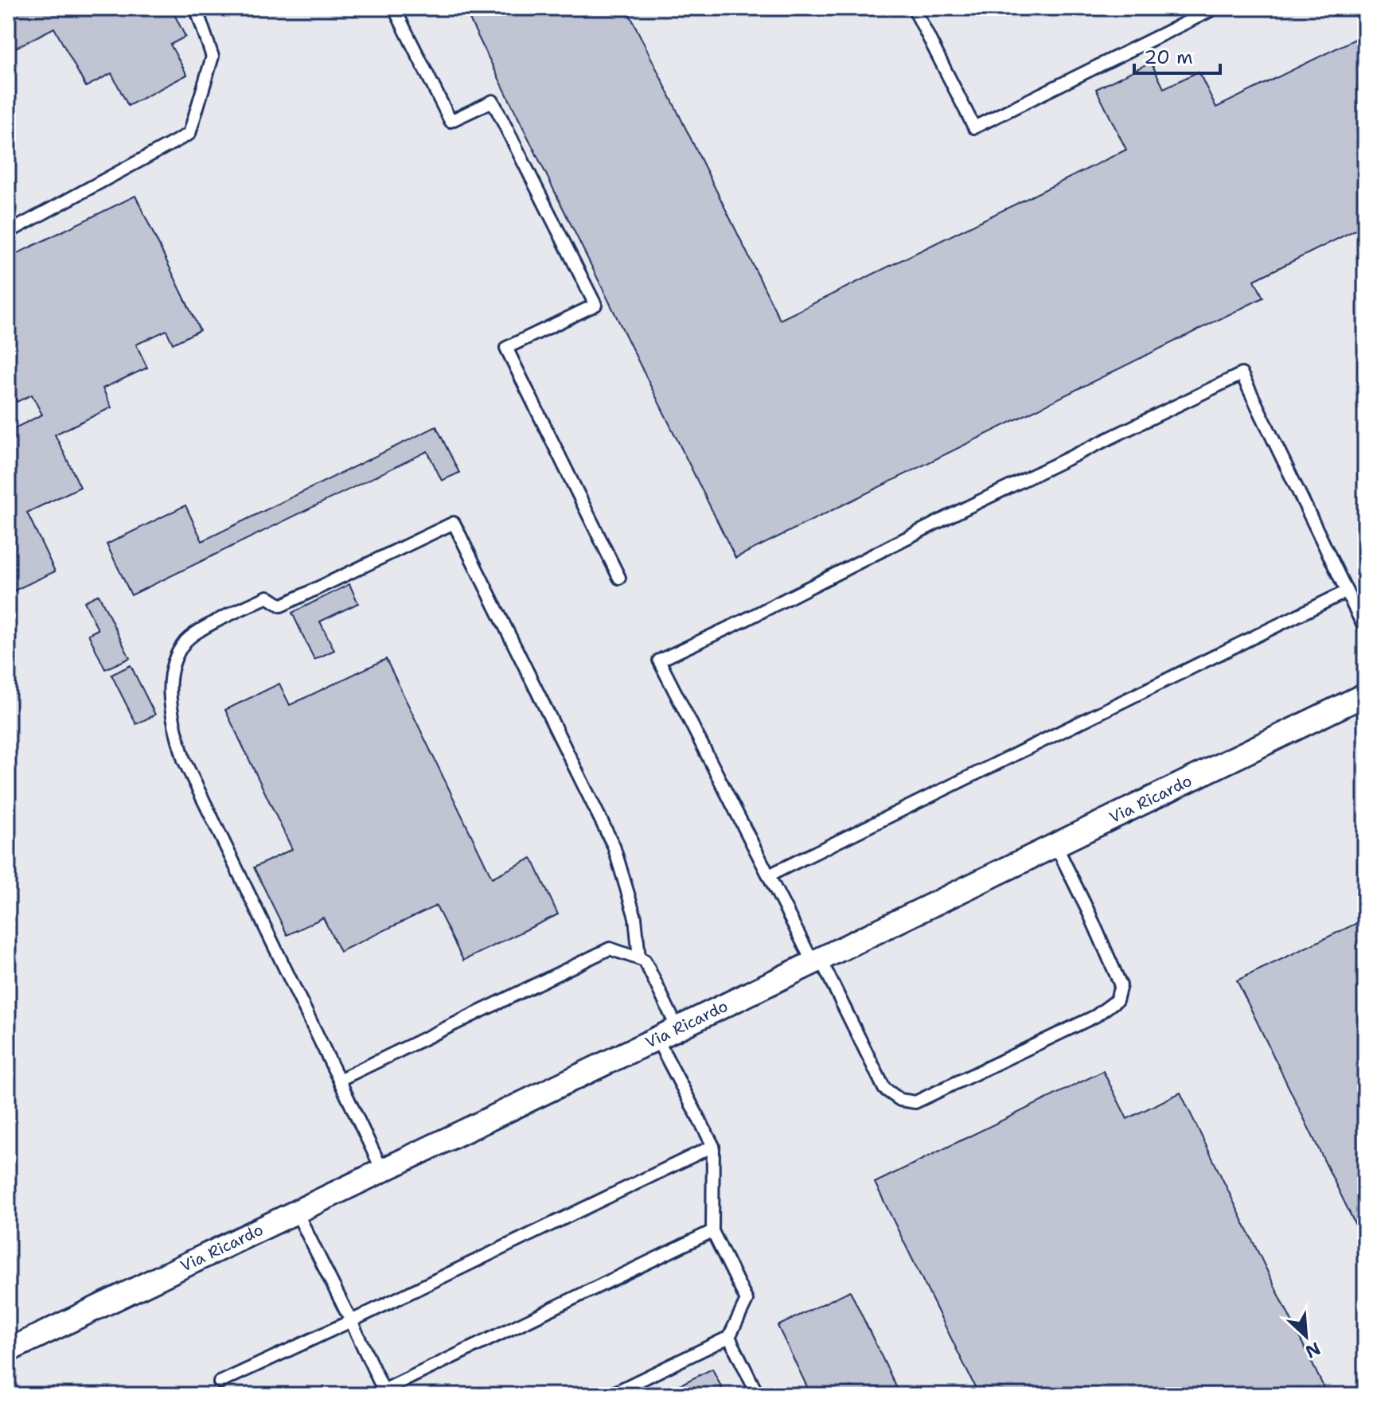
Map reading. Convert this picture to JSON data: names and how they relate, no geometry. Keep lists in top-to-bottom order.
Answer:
{
  "streets": {
    "street": ["Via Ricardo"]
  },
  "scale_bar": "20 m",
  "north": "bottom right"
}
